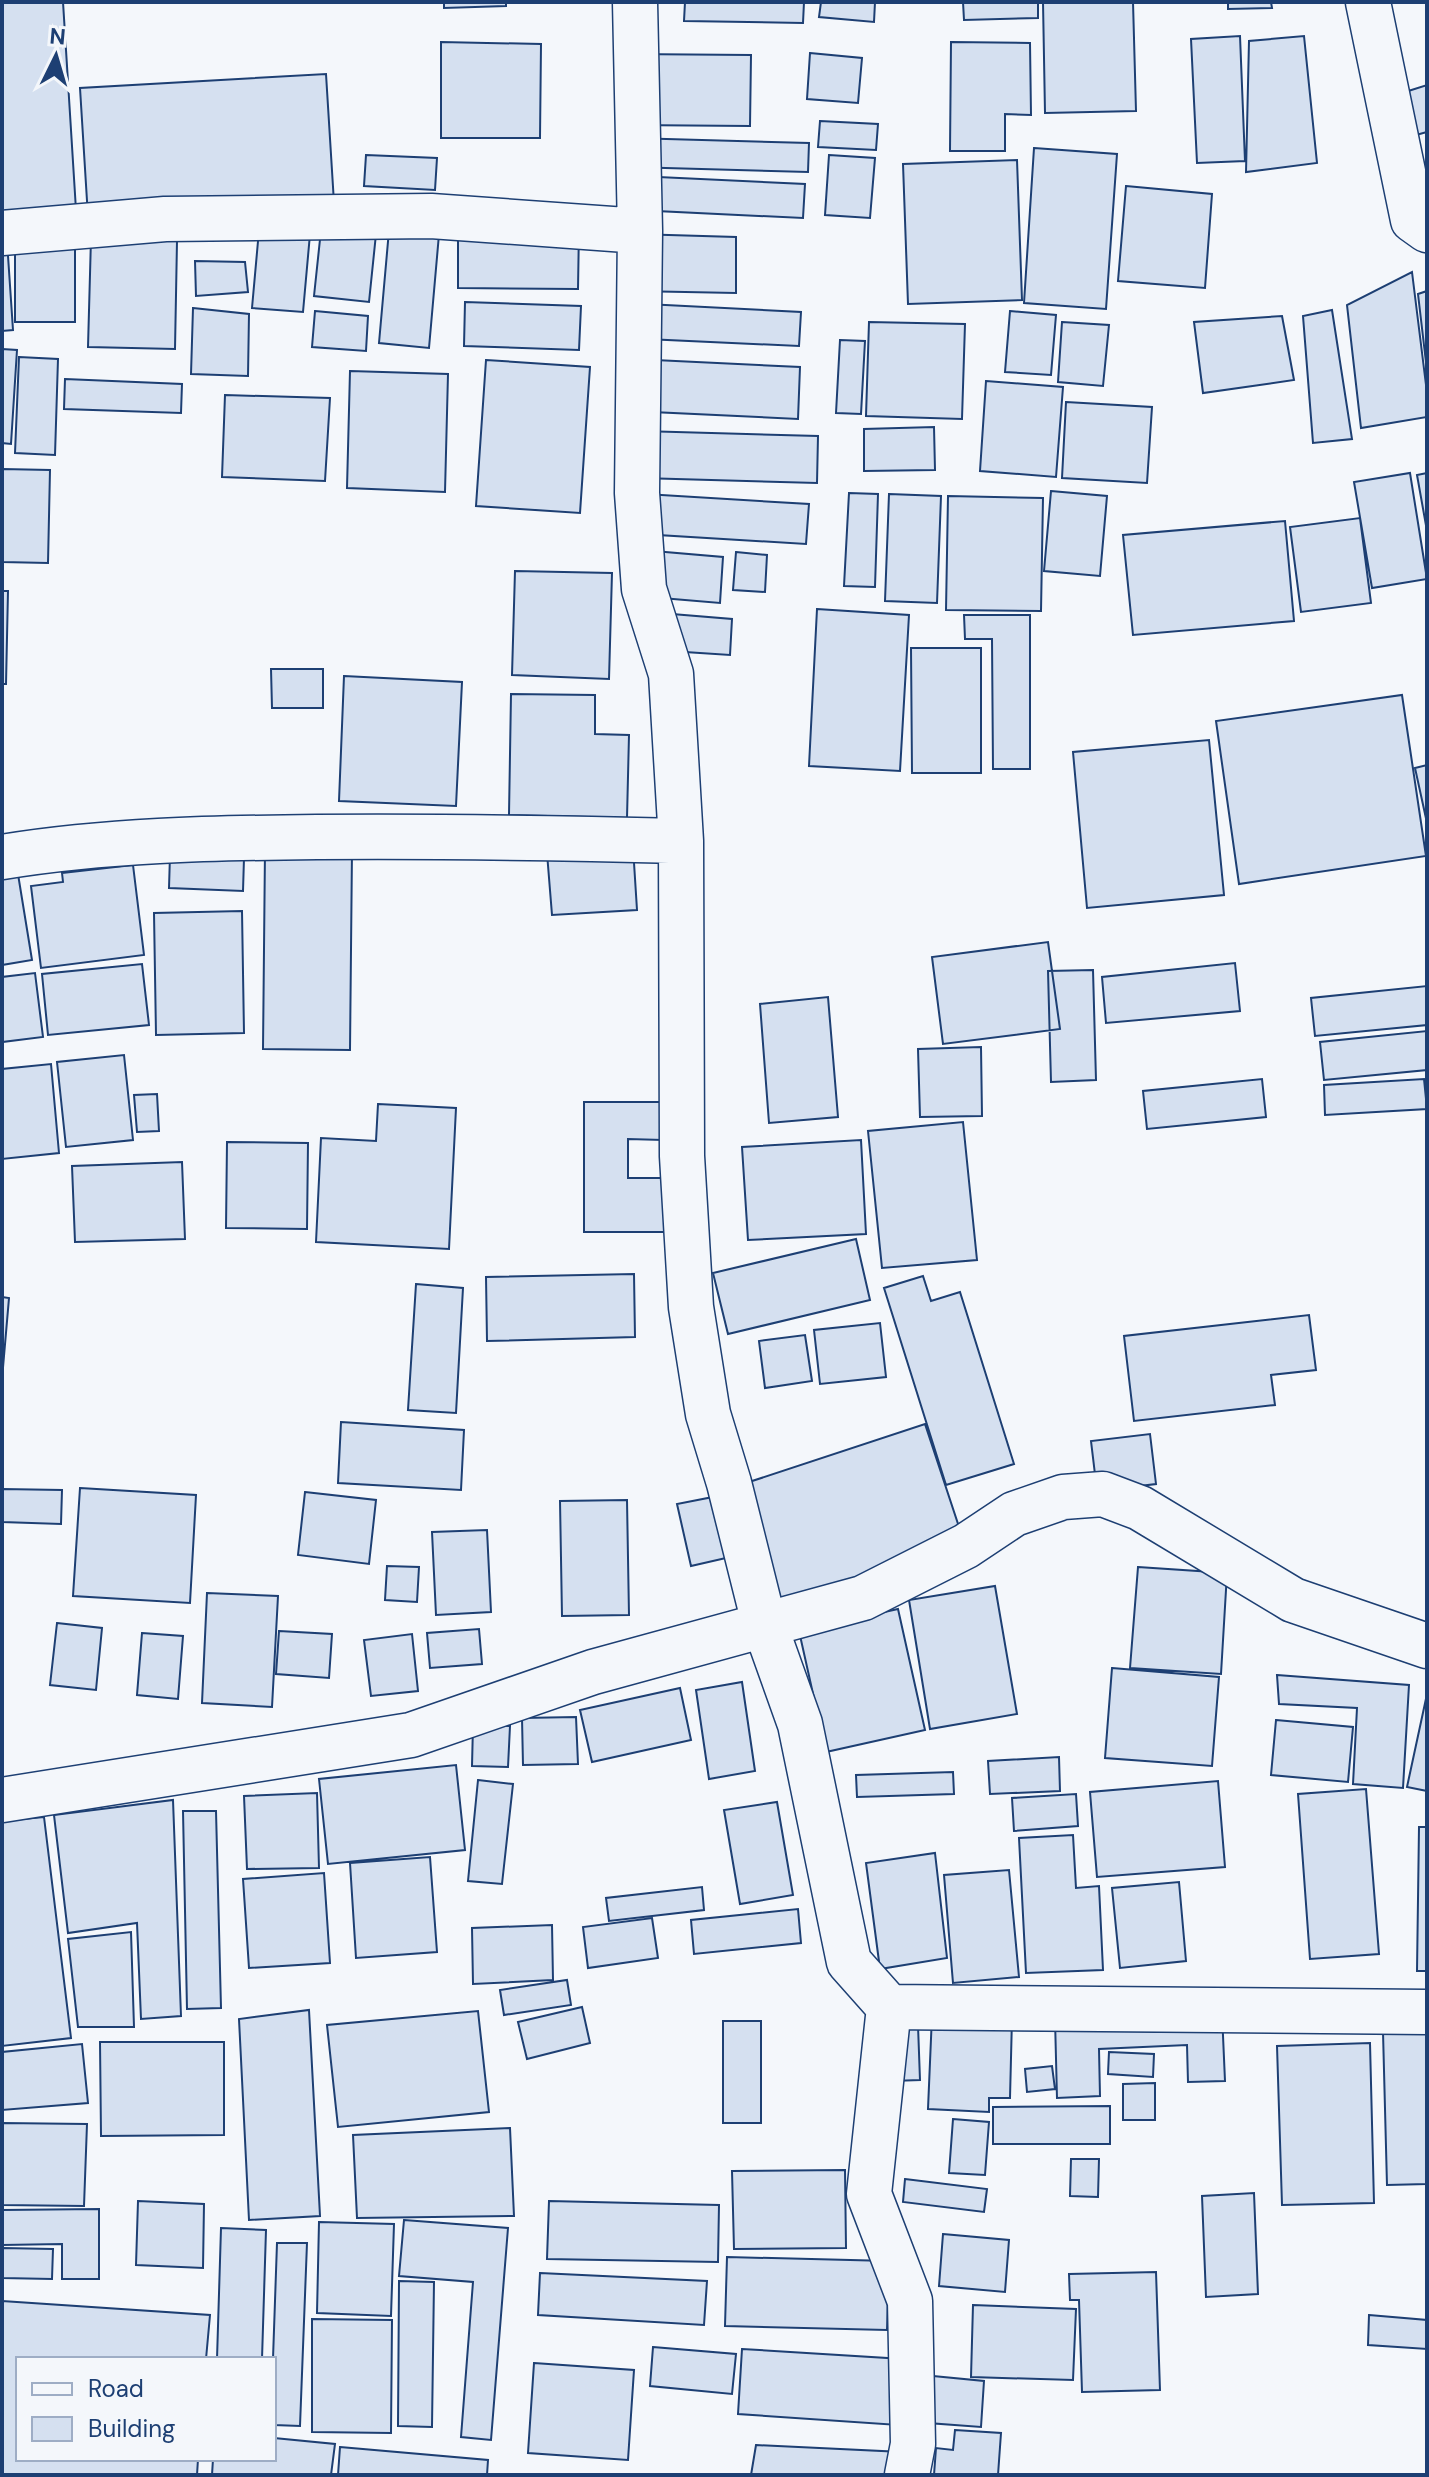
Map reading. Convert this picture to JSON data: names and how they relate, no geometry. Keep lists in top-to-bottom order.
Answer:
{
  "legend": ["Road", "Building"],
  "north": "top"
}
